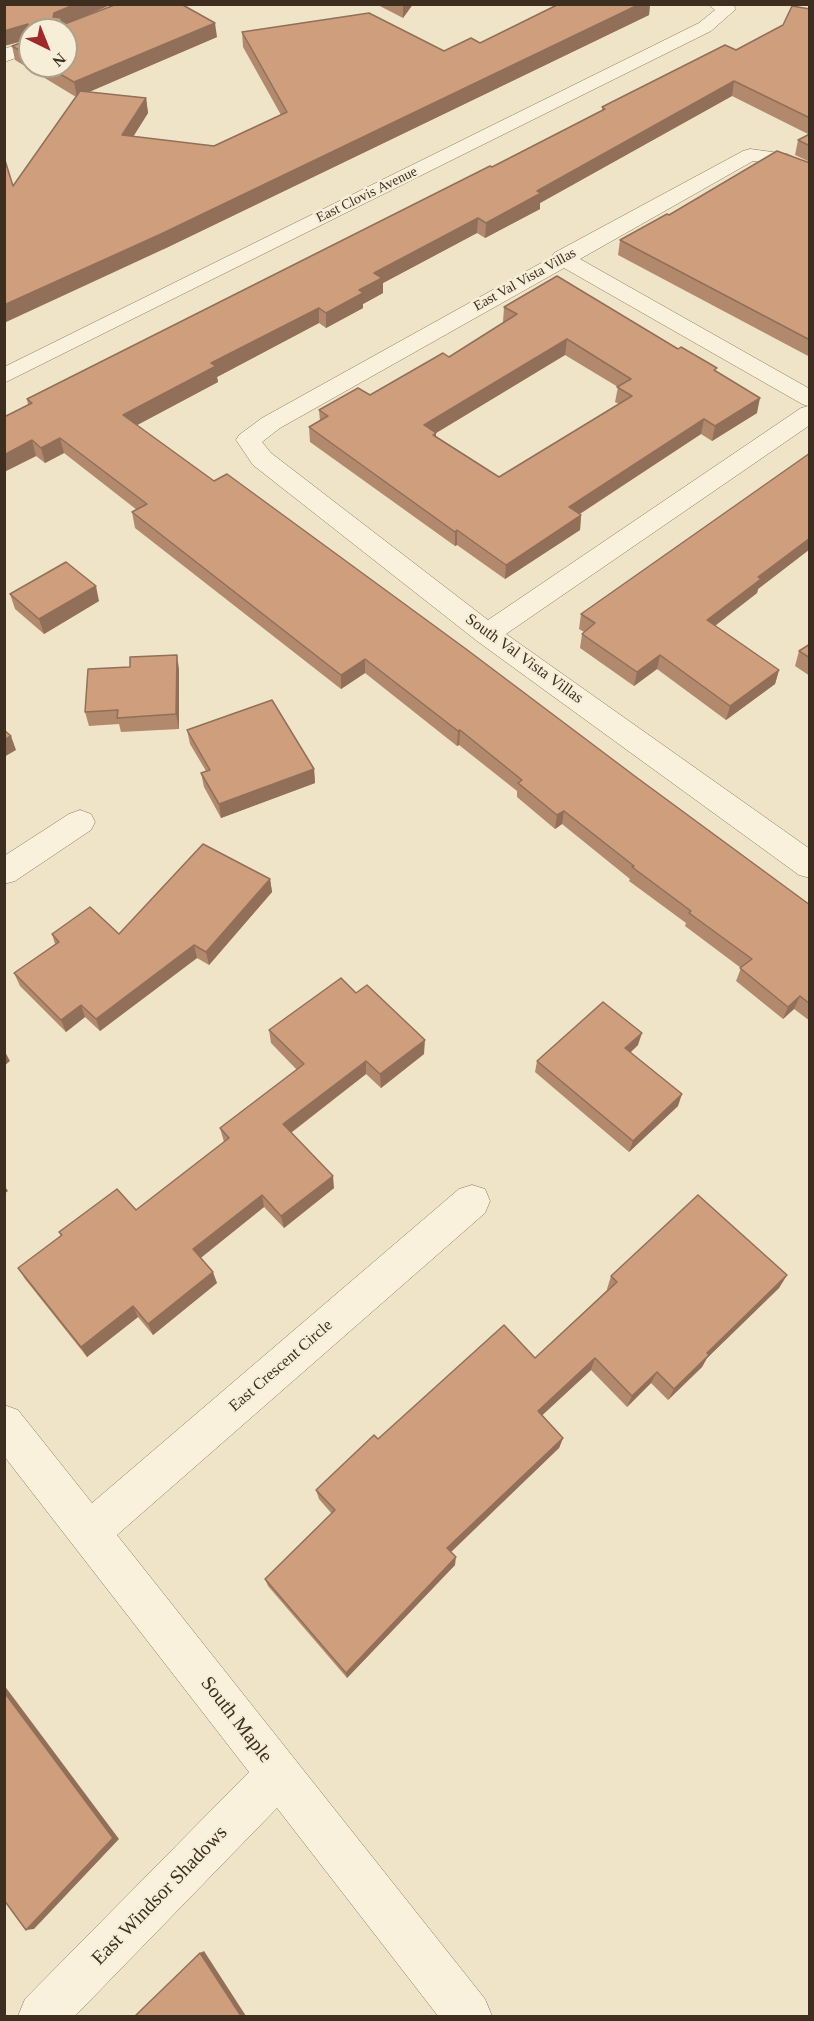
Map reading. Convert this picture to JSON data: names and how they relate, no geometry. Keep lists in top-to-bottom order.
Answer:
{
  "streets": {
    "street": [
      "East Clovis Avenue",
      "East Val Vista Villas",
      "South Val Vista Villas",
      "East Crescent Circle",
      "South Maple",
      "East Windsor Shadows"
    ]
  },
  "crossings": [
    ["East Val Vista Villas", "South Val Vista Villas"],
    ["East Crescent Circle", "South Maple"],
    ["South Maple", "East Windsor Shadows"]
  ],
  "north": "bottom right"
}
